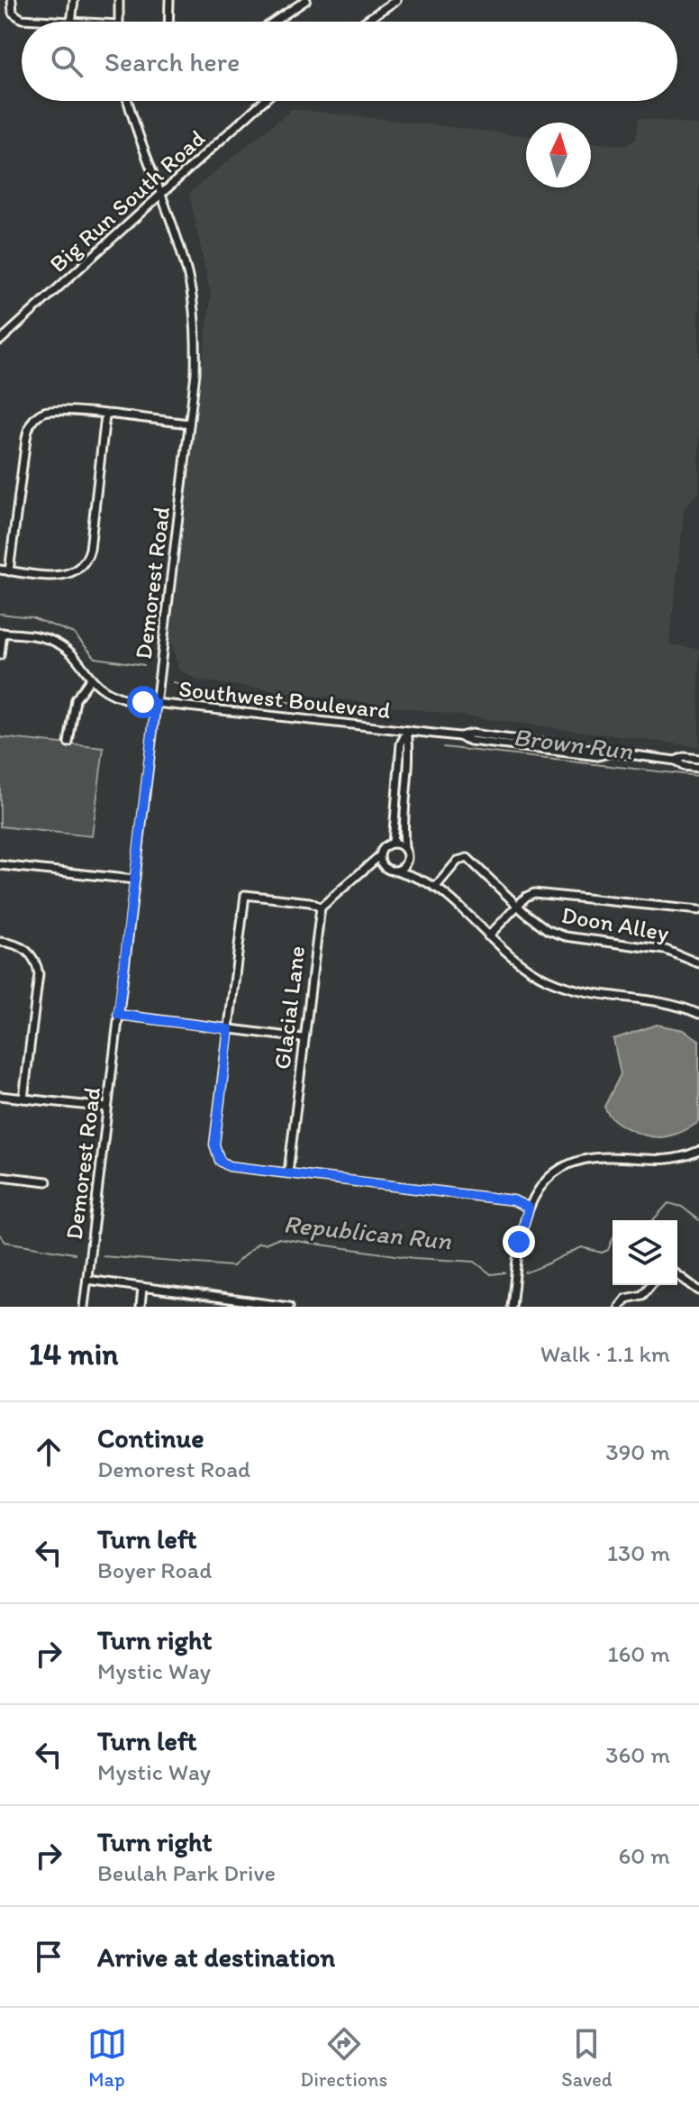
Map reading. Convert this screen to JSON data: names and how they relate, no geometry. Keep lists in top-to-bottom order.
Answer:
{
  "streets": {
    "street": [
      "Big Run South Road",
      "Demorest Road",
      "Southwest Boulevard",
      "Doon Alley",
      "Glacial Lane"
    ]
  },
  "crossings": [
    ["Big Run South Road", "Demorest Road"],
    ["Demorest Road", "Southwest Boulevard"]
  ],
  "water": ["Brown Run", "Republican Run"],
  "north": "top",
  "page": {
    "search": "Search here",
    "heading": ["14 min", "Walk · 1.1 km"],
    "list": [
      ["Continue", "Demorest Road", "390 m"],
      ["Turn left", "Boyer Road", "130 m"],
      ["Turn right", "Mystic Way", "160 m"],
      ["Turn left", "Mystic Way", "360 m"],
      ["Turn right", "Beulah Park Drive", "60 m"],
      "Arrive at destination"
    ],
    "nav": ["Map", "Directions", "Saved"]
  }
}
